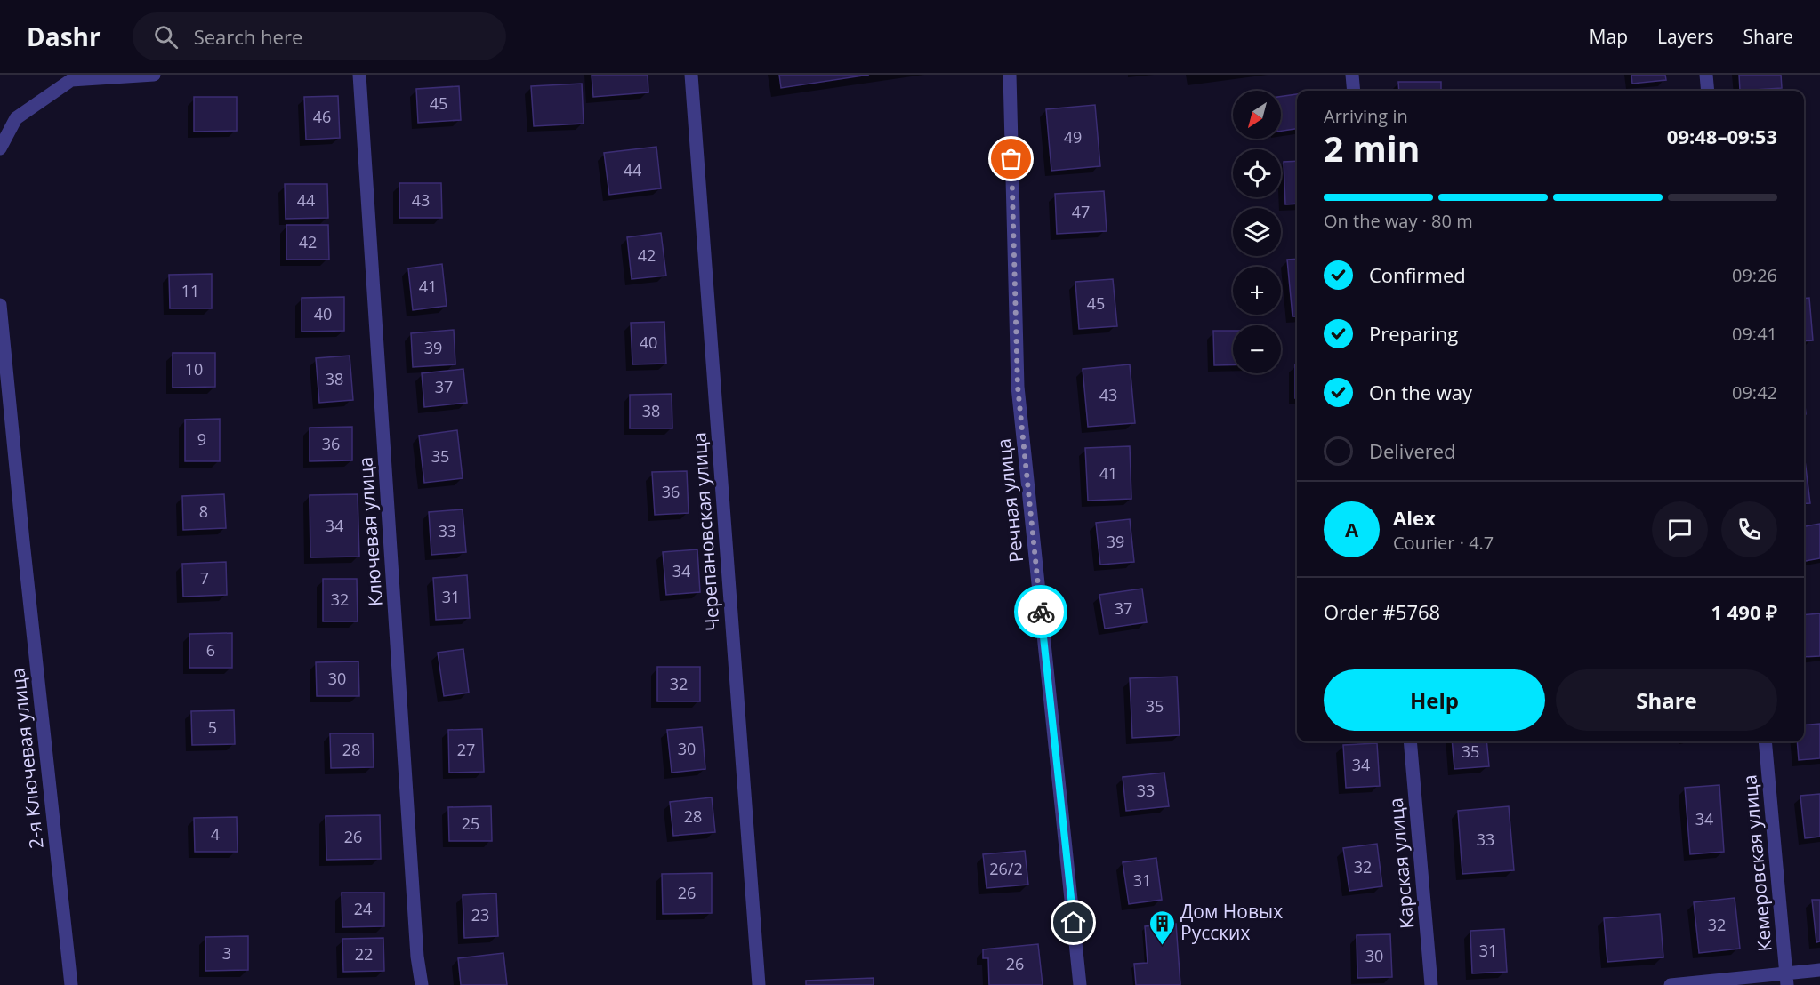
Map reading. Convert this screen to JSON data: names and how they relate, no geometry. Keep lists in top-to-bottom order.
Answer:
{
  "streets": {
    "street": [
      "Речная улица",
      "Ключевая улица",
      "Черепановская улица",
      "2-я Ключевая улица",
      "Карская улица",
      "Кемеровская улица"
    ]
  },
  "places": {
    "building": ["Дом Новых Русских"]
  },
  "house_numbers": [
    "45",
    "46",
    "49",
    "44",
    "44",
    "43",
    "47",
    "42",
    "42",
    "41",
    "11",
    "45",
    "40",
    "40",
    "39",
    "10",
    "38",
    "37",
    "43",
    "38",
    "9",
    "36",
    "35",
    "41",
    "36",
    "8",
    "34",
    "33",
    "39",
    "34",
    "7",
    "31",
    "32",
    "37",
    "6",
    "30",
    "32",
    "35",
    "5",
    "30",
    "28",
    "27",
    "35",
    "34",
    "33",
    "28",
    "34",
    "25",
    "4",
    "26",
    "33",
    "32",
    "26/2",
    "31",
    "26",
    "24",
    "23",
    "32",
    "31",
    "3",
    "22",
    "30",
    "26"
  ],
  "north": "bottom left",
  "page": {
    "header": "Dashr",
    "search": "Search here",
    "nav": ["Map", "Layers", "Share"],
    "map_buttons": ["+", "−"],
    "heading": ["2 min", "Arriving in", "09:48–09:53"],
    "panel": [
      "Alex",
      "Courier · 4.7",
      "Order #5768",
      "1 490 ₽"
    ],
    "bar": "On the way · 80 m",
    "list": [
      ["Confirmed", "09:26"],
      ["Preparing", "09:41"],
      ["On the way", "09:42"],
      "Delivered"
    ],
    "round": "A",
    "buttons": ["Help", "Share"]
  }
}
